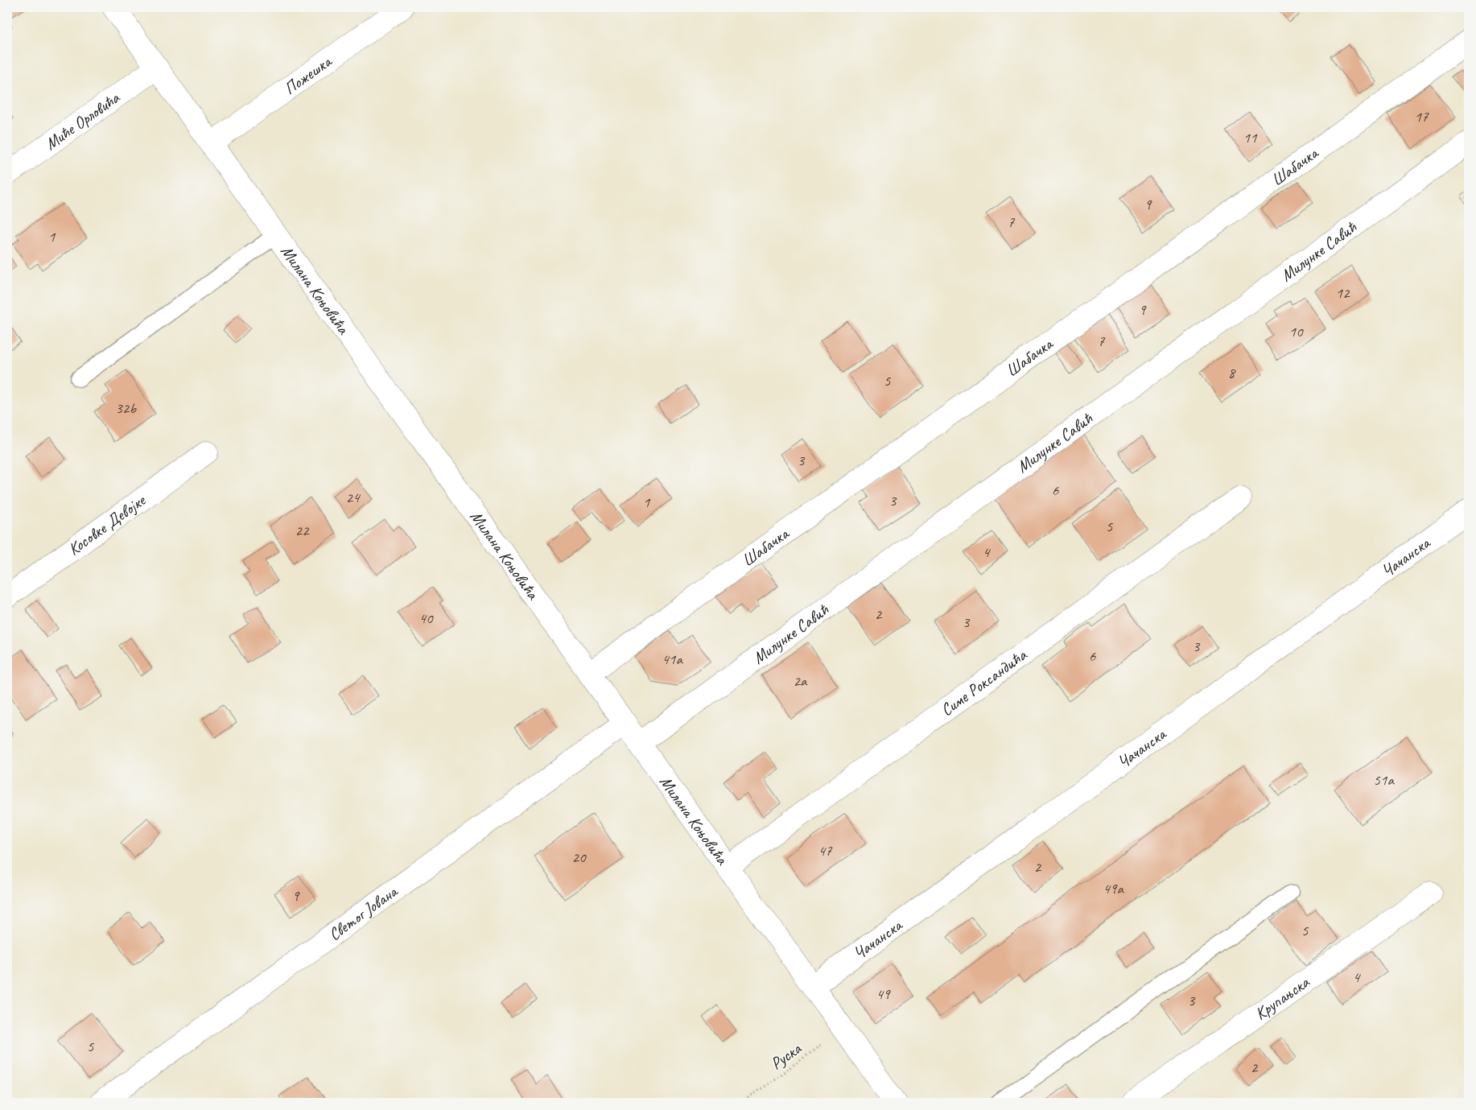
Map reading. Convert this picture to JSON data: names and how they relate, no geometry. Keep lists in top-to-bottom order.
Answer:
{
  "streets": {
    "street": [
      "Пожешка",
      "Миће Орловића",
      "Шабачка",
      "Милунке Савић",
      "Милана Коњовића",
      "Косовке Девојке",
      "Чачанска",
      "Симе Роксандића",
      "Светог Јована",
      "Крупањска"
    ],
    "path": ["Руска"]
  },
  "crossings": [
    ["Пожешка", "Милана Коњовића"],
    ["Миће Орловића", "Милана Коњовића"],
    ["Шабачка", "Милана Коњовића"],
    ["Милунке Савић", "Милана Коњовића"],
    ["Милана Коњовића", "Чачанска"],
    ["Милана Коњовића", "Симе Роксандића"],
    ["Милана Коњовића", "Светог Јована"],
    ["Милана Коњовића", "Руска"]
  ],
  "house_numbers": [
    "17",
    "11",
    "9",
    "7",
    "1",
    "12",
    "9",
    "10",
    "7",
    "8",
    "5",
    "32b",
    "3",
    "6",
    "24",
    "3",
    "1",
    "5",
    "22",
    "4",
    "2",
    "40",
    "3",
    "3",
    "6",
    "41a",
    "2a",
    "51a",
    "47",
    "20",
    "2",
    "49a",
    "9",
    "5",
    "4",
    "49",
    "3",
    "5",
    "2"
  ]
}
